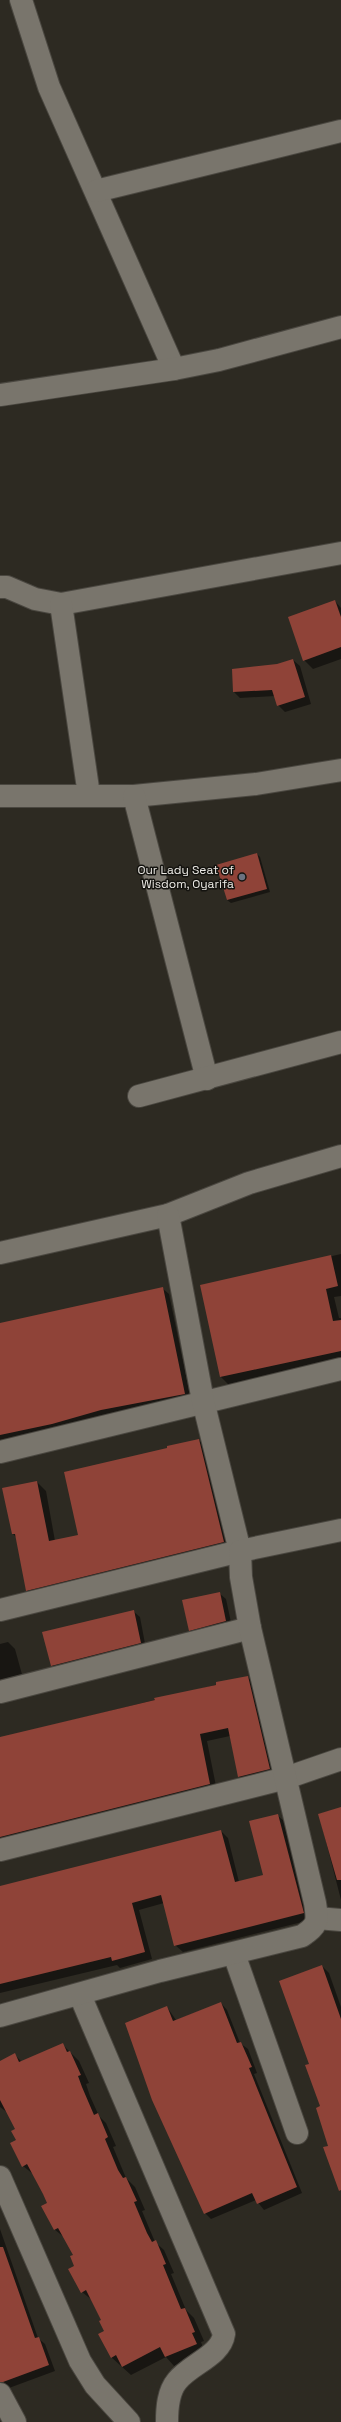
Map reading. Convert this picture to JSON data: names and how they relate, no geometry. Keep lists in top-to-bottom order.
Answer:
{
  "places": ["Our Lady Seat of Wisdom, Oyarifa"]
}
